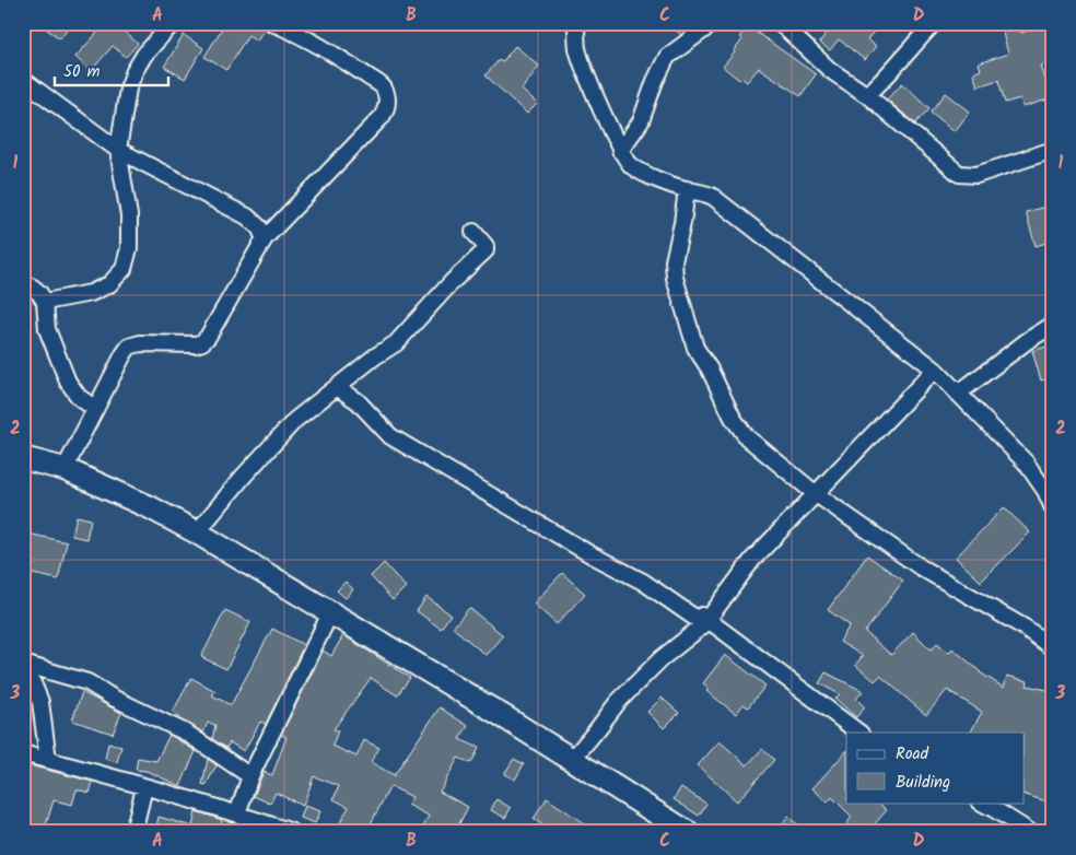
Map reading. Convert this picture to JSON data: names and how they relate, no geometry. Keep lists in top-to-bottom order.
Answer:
{
  "legend": ["Road", "Building"],
  "scale_bar": "50 m",
  "grid": {
    "columns": [
      "A",
      "B",
      "C",
      "D"
    ],
    "rows": ["1", "2", "3"]
  }
}
